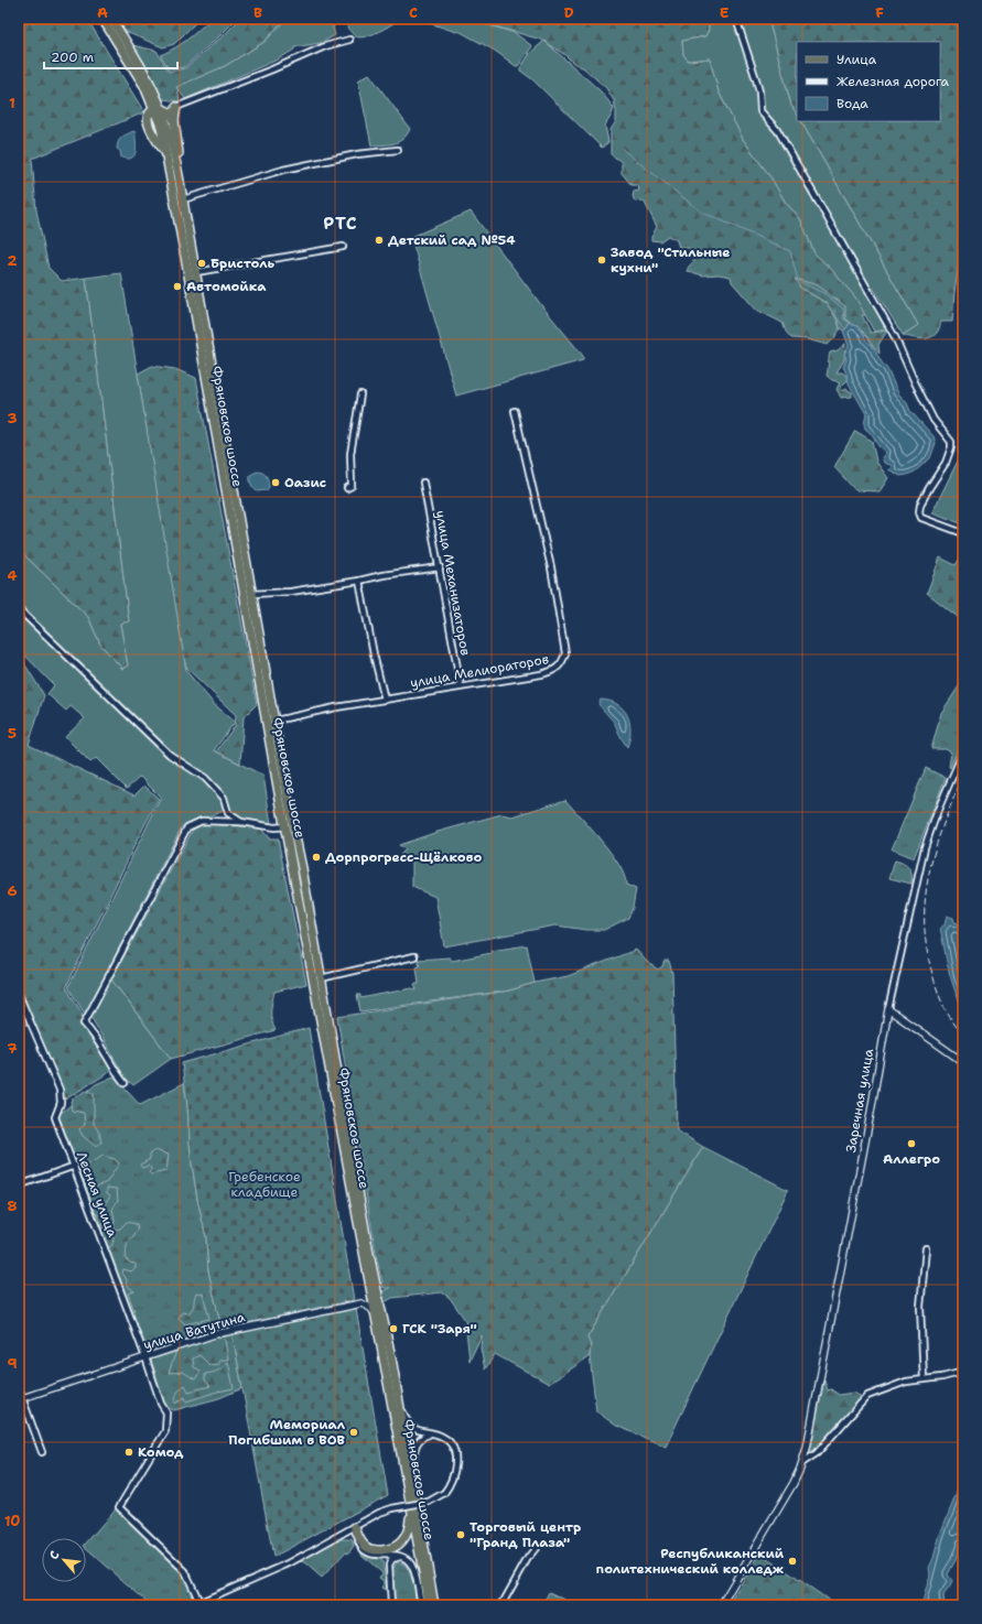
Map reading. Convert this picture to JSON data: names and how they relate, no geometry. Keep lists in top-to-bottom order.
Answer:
{
  "streets": {
    "main road": ["Фряновское шоссе"],
    "street": [
      "улица Механизаторов",
      "улица Мелиораторов",
      "Заречная улица",
      "Лесная улица",
      "улица Ватутина"
    ]
  },
  "crossings": [
    ["Фряновское шоссе", "улица Мелиораторов"],
    ["улица Механизаторов", "улица Мелиораторов"],
    ["Лесная улица", "улица Ватутина"]
  ],
  "districts": ["РТС"],
  "parks": ["Гребенское кладбище"],
  "places": [
    "Детский сад №54",
    "Завод \"Стильные кухни\"",
    "Бристоль",
    "Автомойка",
    "Оазис",
    "Дорпрогресс-Щёлково",
    "Аллегро",
    "ГСК \"Заря\"",
    "Мемориал Погибшим в ВОВ",
    "Комод",
    "Торговый центр \"Гранд Плаза\"",
    "Республиканский политехнический колледж"
  ],
  "legend": ["Улица", "Железная дорога", "Вода"],
  "scale_bar": "200 m",
  "north": "top left",
  "grid": {
    "columns": [
      "A",
      "B",
      "C",
      "D",
      "E",
      "F"
    ],
    "rows": [
      "1",
      "2",
      "3",
      "4",
      "5",
      "6",
      "7",
      "8",
      "9",
      "10"
    ]
  }
}
